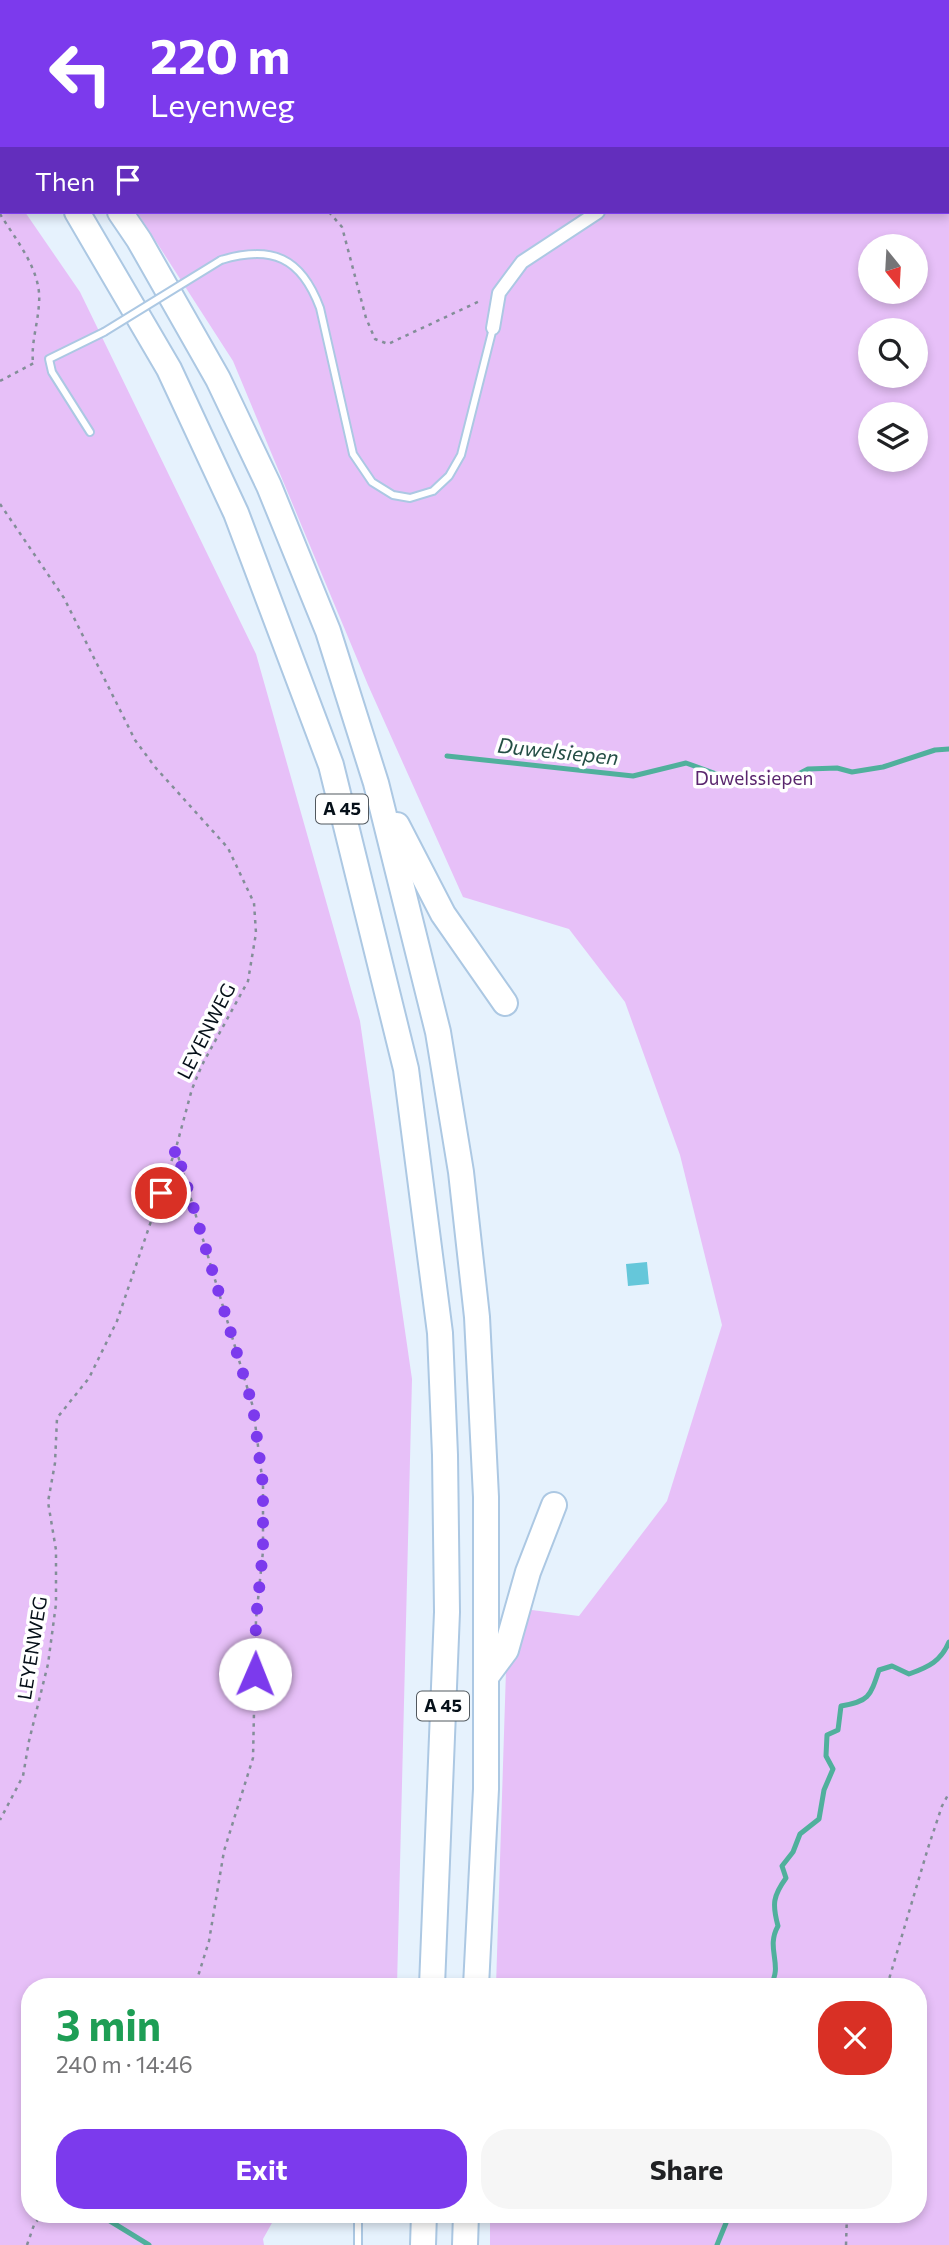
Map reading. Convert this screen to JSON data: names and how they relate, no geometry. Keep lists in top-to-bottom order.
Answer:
{
  "streets": {
    "highway": ["A 45"],
    "path": ["LEYENWEG"]
  },
  "water": ["Duwelsiepen"],
  "parks": ["Duwelssiepen"],
  "north": "bottom",
  "page": {
    "turn": ["220 m", "Leyenweg"],
    "then": "Then",
    "heading": ["3 min", "240 m · 14:46"],
    "buttons": ["Exit", "Share"]
  }
}
